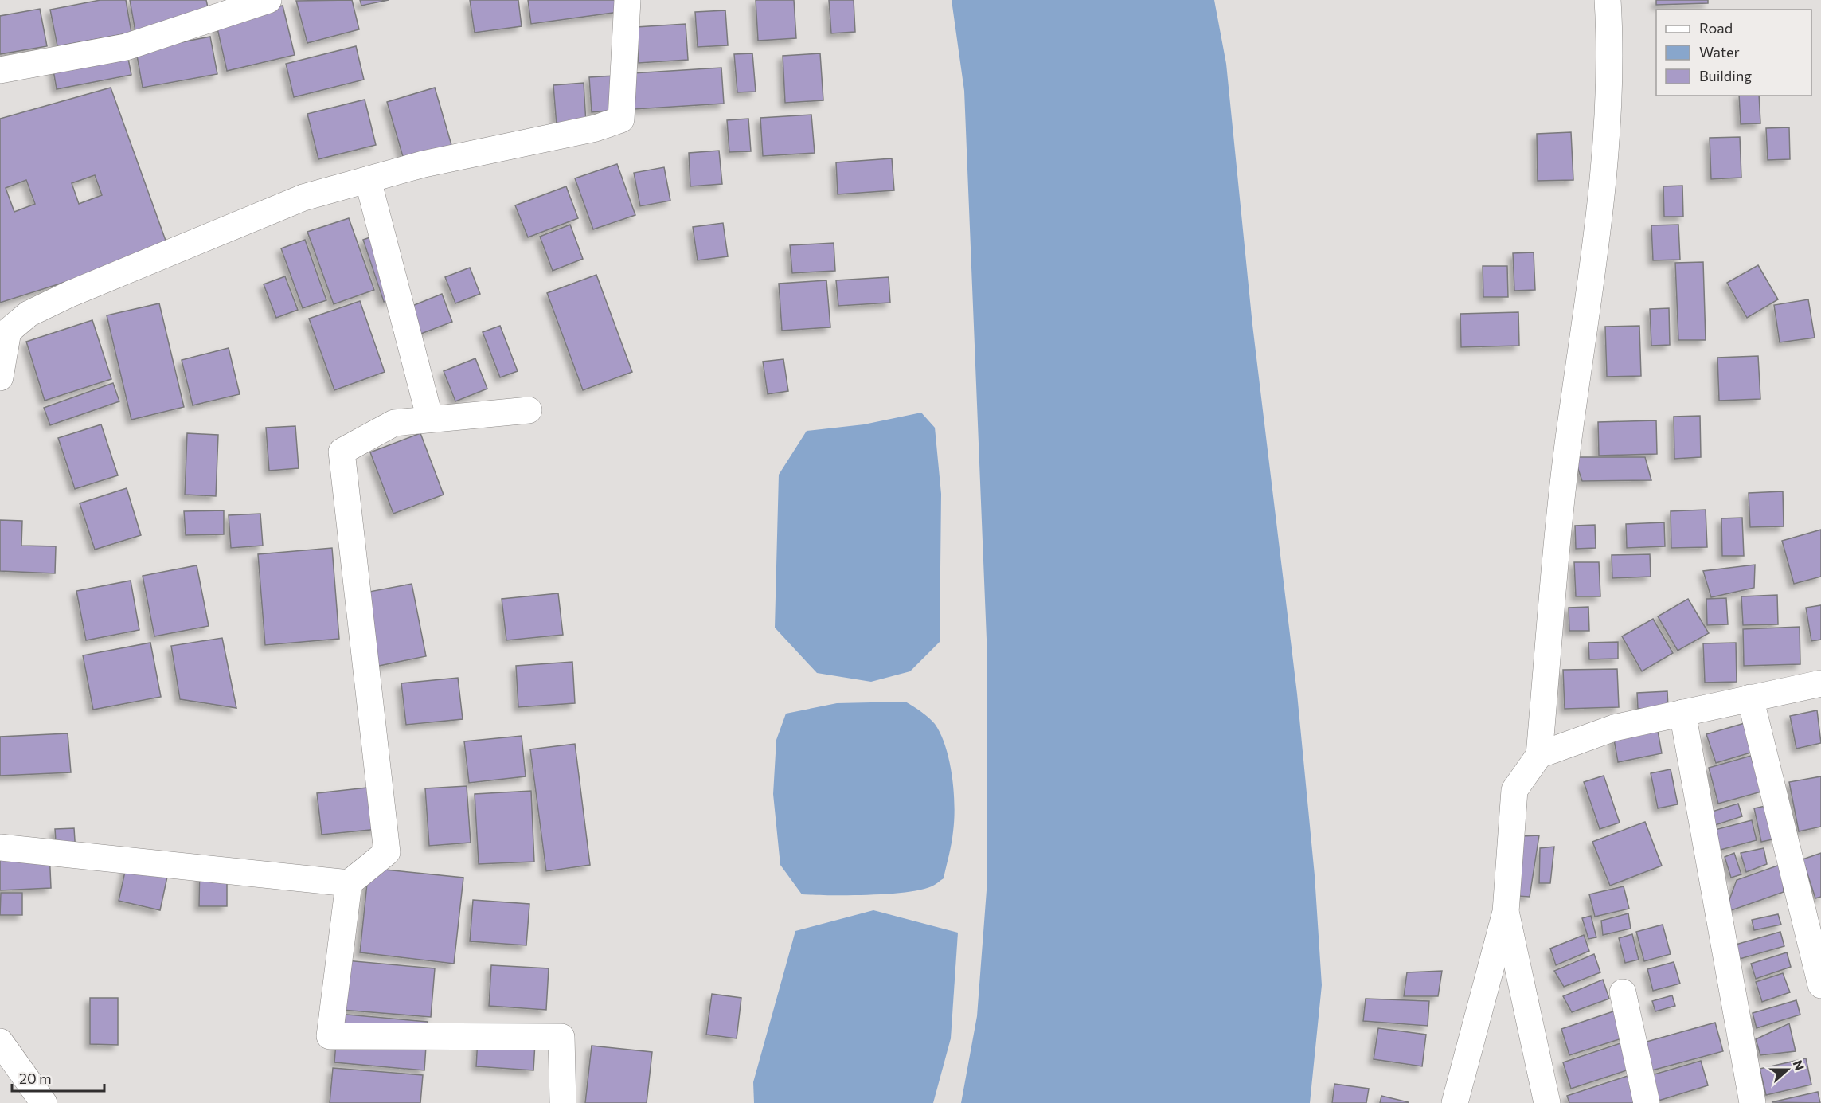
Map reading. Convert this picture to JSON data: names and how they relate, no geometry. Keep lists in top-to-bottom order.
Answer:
{
  "legend": ["Road", "Water", "Building"],
  "scale_bar": "20 m",
  "north": "right"
}
